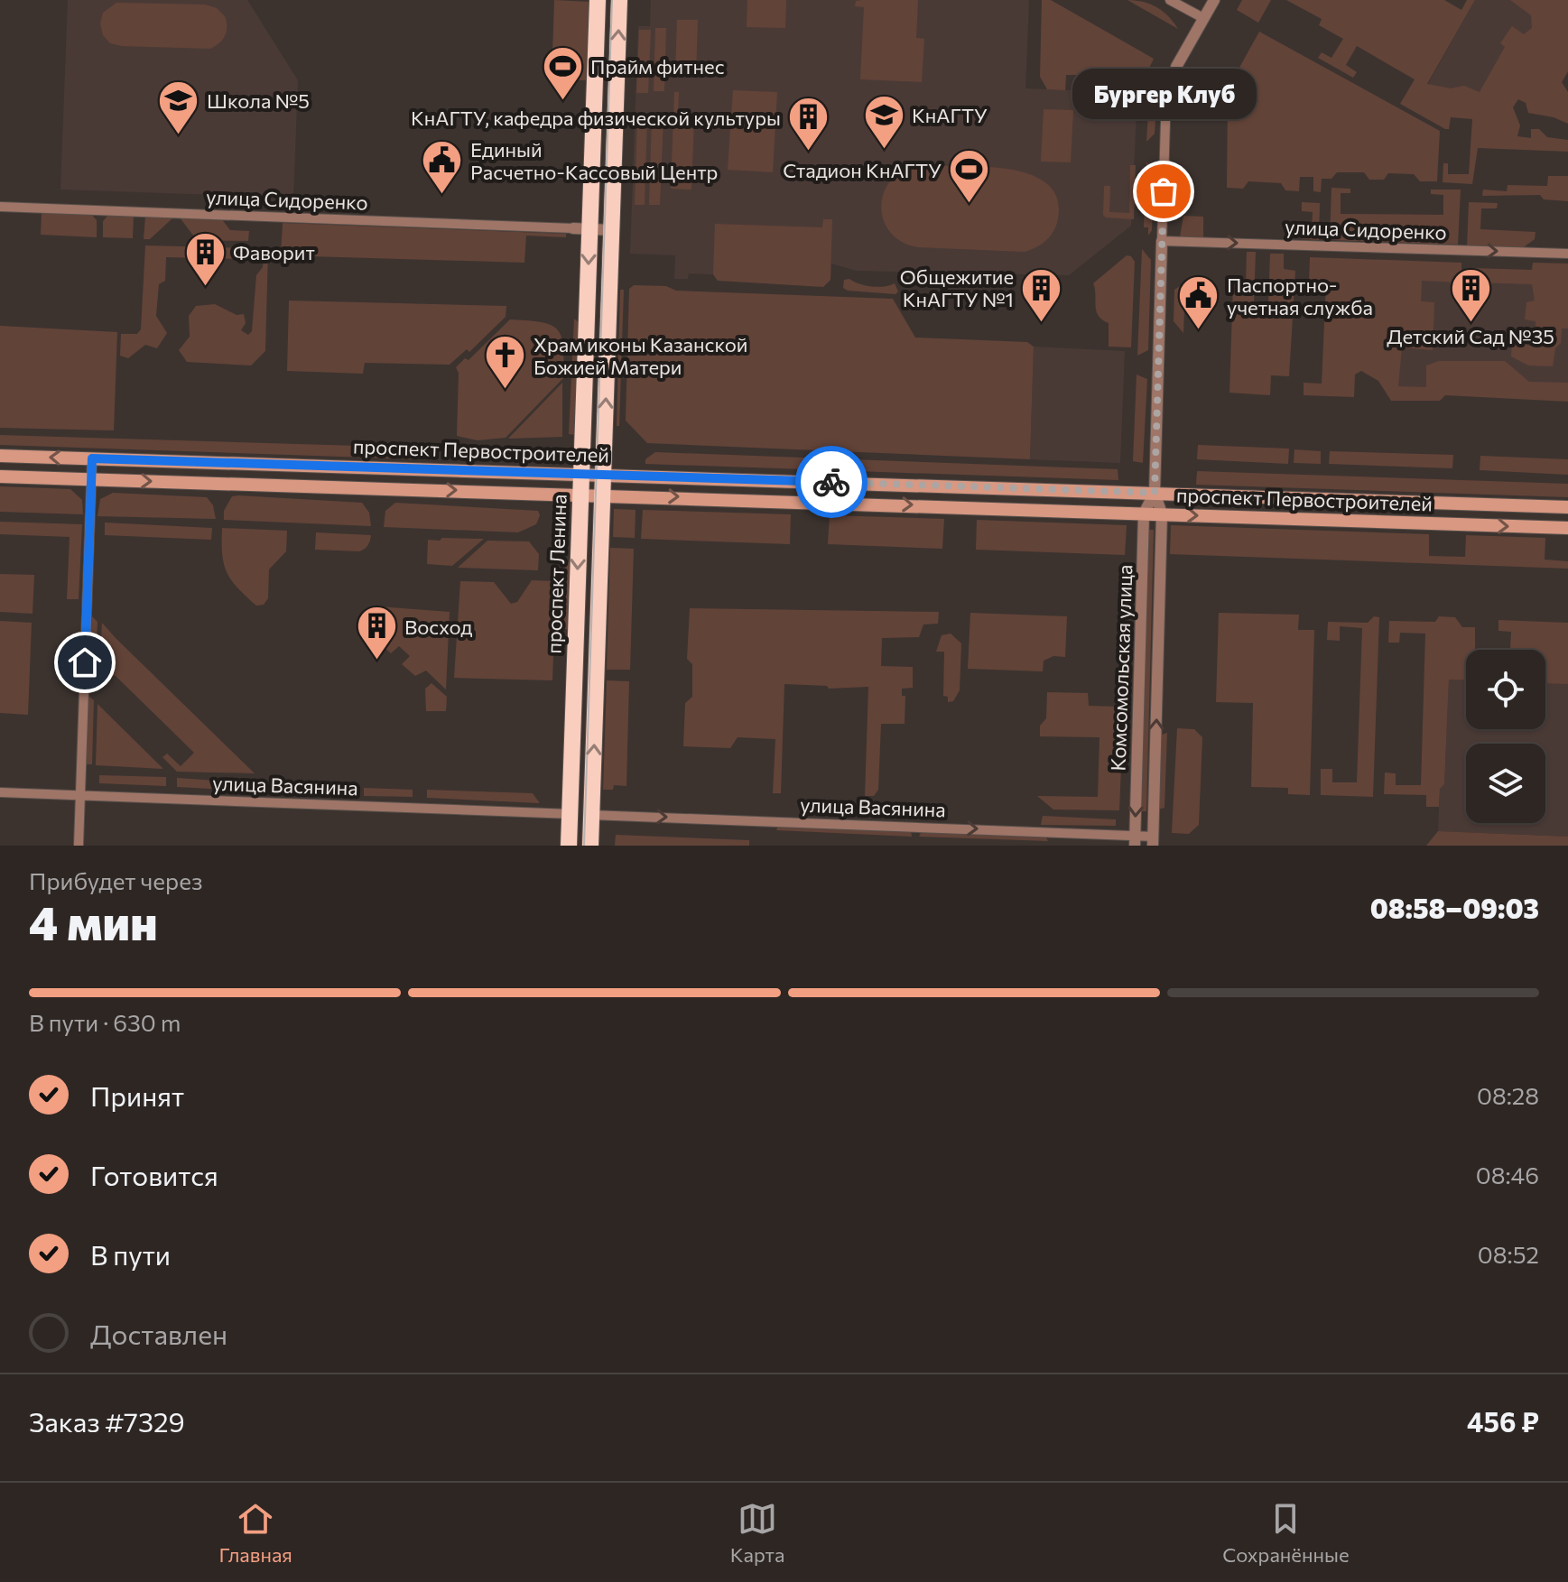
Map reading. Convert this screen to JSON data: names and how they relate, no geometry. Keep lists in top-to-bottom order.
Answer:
{
  "streets": {
    "highway": ["проспект Ленина"],
    "main road": ["проспект Первостроителей"],
    "street": ["улица Сидоренко", "Комсомольская улица", "улица Васянина"]
  },
  "crossings": [
    ["улица Сидоренко", "проспект Ленина"],
    ["улица Сидоренко", "Комсомольская улица"],
    ["проспект Первостроителей", "проспект Ленина"],
    ["проспект Первостроителей", "Комсомольская улица"],
    ["проспект Ленина", "улица Васянина"],
    ["Комсомольская улица", "улица Васянина"]
  ],
  "one_way": ["улица Сидоренко", "улица Васянина"],
  "places": {
    "sports": ["Прайм фитнес", "Стадион КнАГТУ"],
    "school or university": ["Школа №5", "КнАГТУ"],
    "building": [
      "КнАГТУ, кафедра физической культуры",
      "Фаворит",
      "Общежитие КнАГТУ №1",
      "Детский Сад №35",
      "Восход"
    ],
    "other": ["Бургер Клуб"],
    "public building": ["Единый Расчетно-Кассовый Центр", "Паспортно- учетная служба"],
    "church": ["Храм иконы Казанской Божией Матери"]
  },
  "page": {
    "bubble": "Бургер Клуб",
    "heading": ["4 мин", "Прибудет через", "08:58–09:03"],
    "panel": ["Заказ #7329", "456 ₽"],
    "bar": "В пути · 630 m",
    "list": [
      ["Принят", "08:28"],
      ["Готовится", "08:46"],
      ["В пути", "08:52"],
      "Доставлен"
    ],
    "tabs": ["Главная", "Карта", "Сохранённые"]
  }
}
